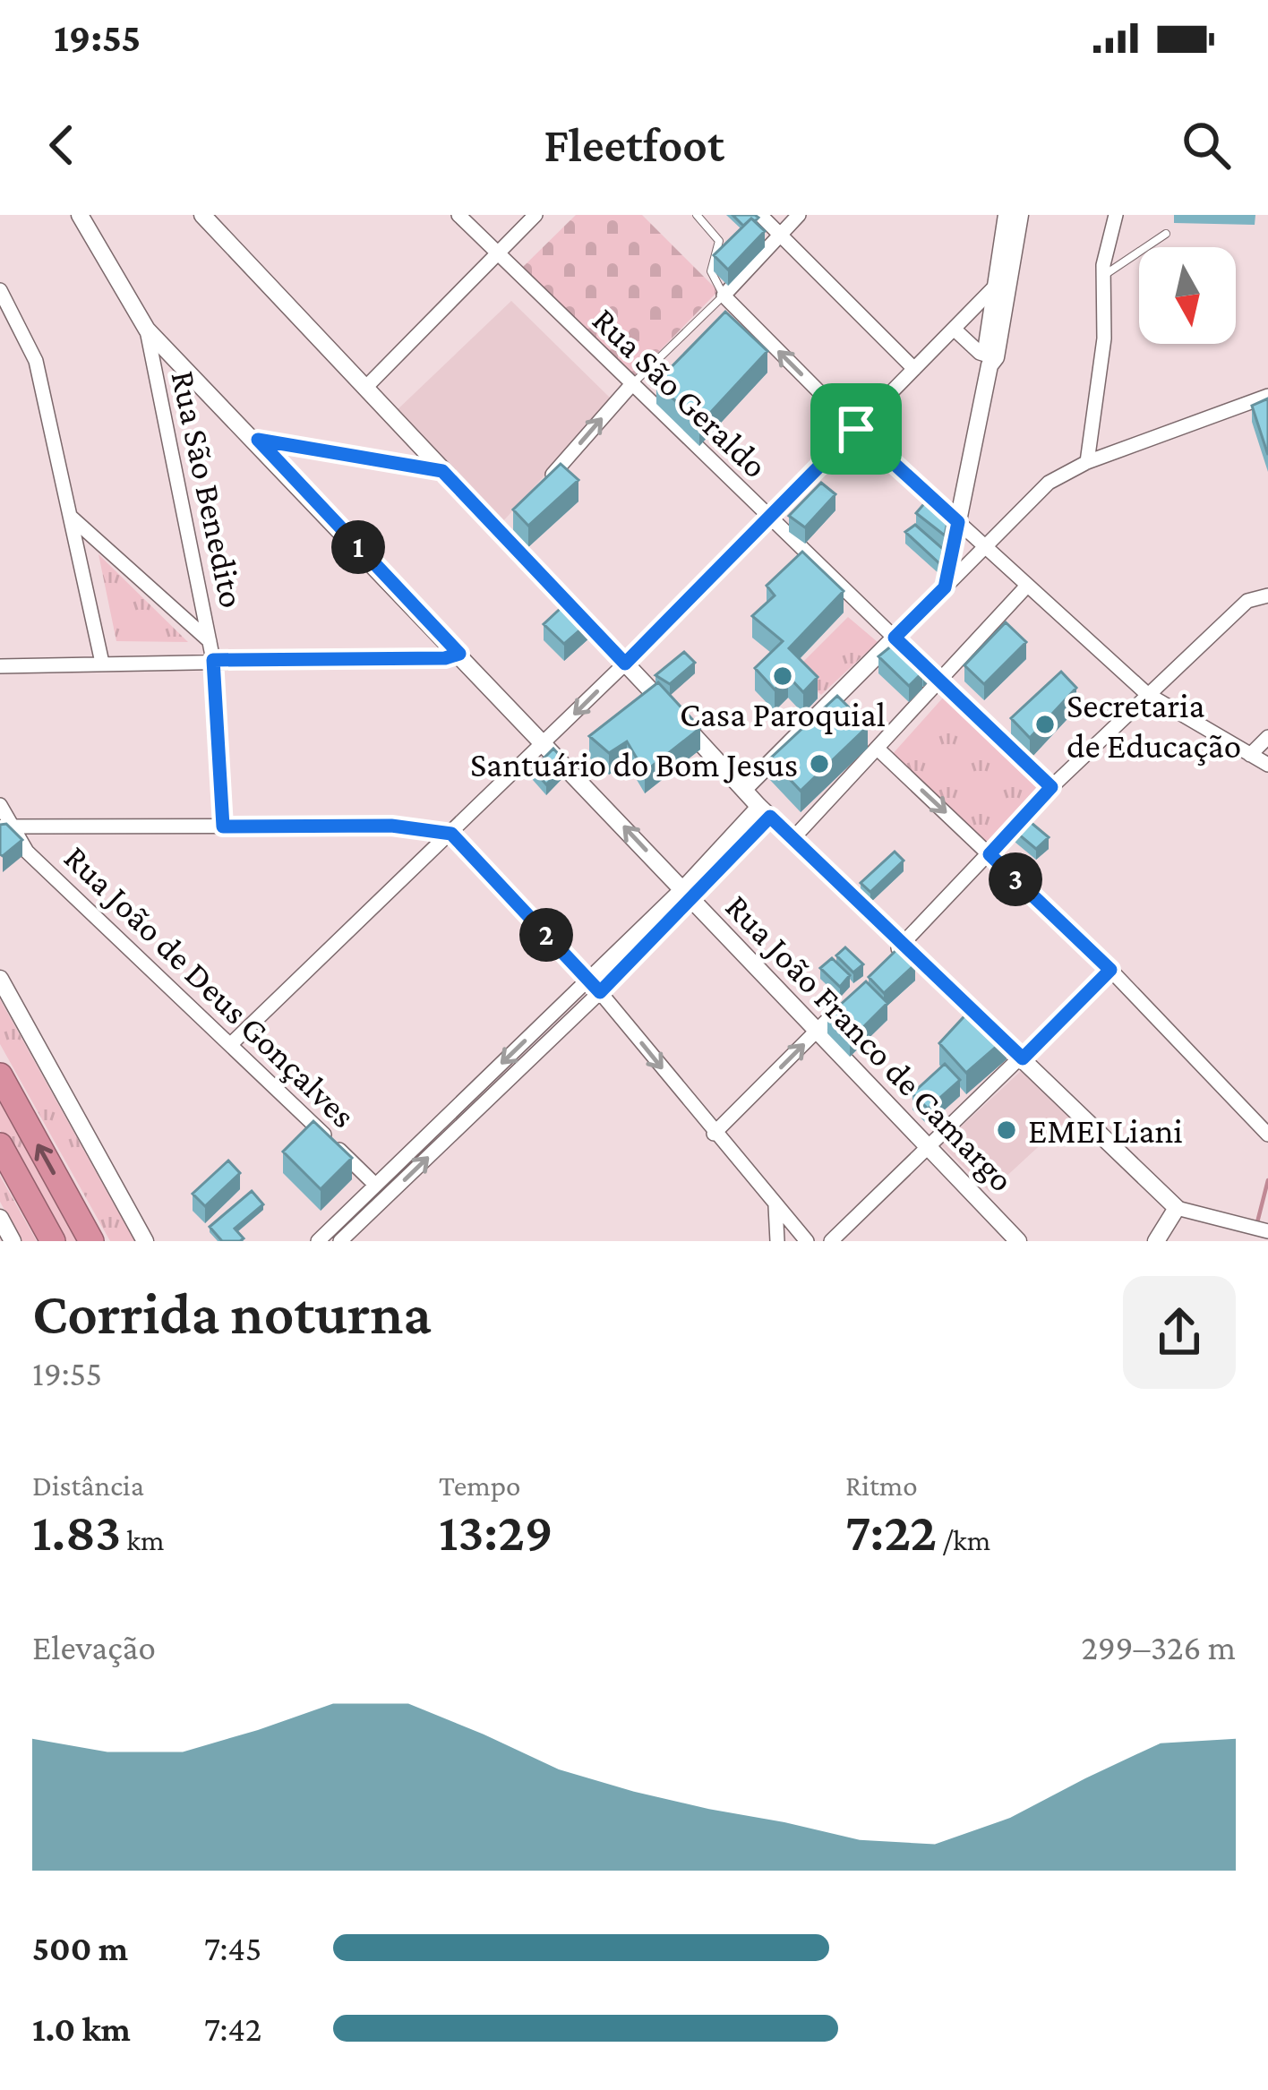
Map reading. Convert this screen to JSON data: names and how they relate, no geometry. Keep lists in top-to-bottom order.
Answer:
{
  "streets": {
    "street": [
      "Rua São Geraldo",
      "Rua São Benedito",
      "Rua João de Deus Gonçalves",
      "Rua João Franco de Camargo"
    ]
  },
  "crossings": [
    ["Rua São Benedito", "Rua João Franco de Camargo"]
  ],
  "places": [
    "Casa Paroquial",
    "Secretaria de Educação",
    "Santuário do Bom Jesus",
    "EMEI Liani"
  ],
  "north": "bottom",
  "page": {
    "status": "19:55",
    "header": "Fleetfoot",
    "pins": ["1", "3", "2"],
    "heading": ["Corrida noturna", "19:55"],
    "stats": [
      ["Distância", "1.83 km"],
      ["Tempo", "13:29"],
      ["Ritmo", "7:22 /km"]
    ],
    "chart": ["Elevação", "299–326 m"],
    "list": [
      {
        "name": "500 m",
        "note": "7:45"
      },
      {
        "name": "1.0 km",
        "note": "7:42"
      }
    ]
  }
}
